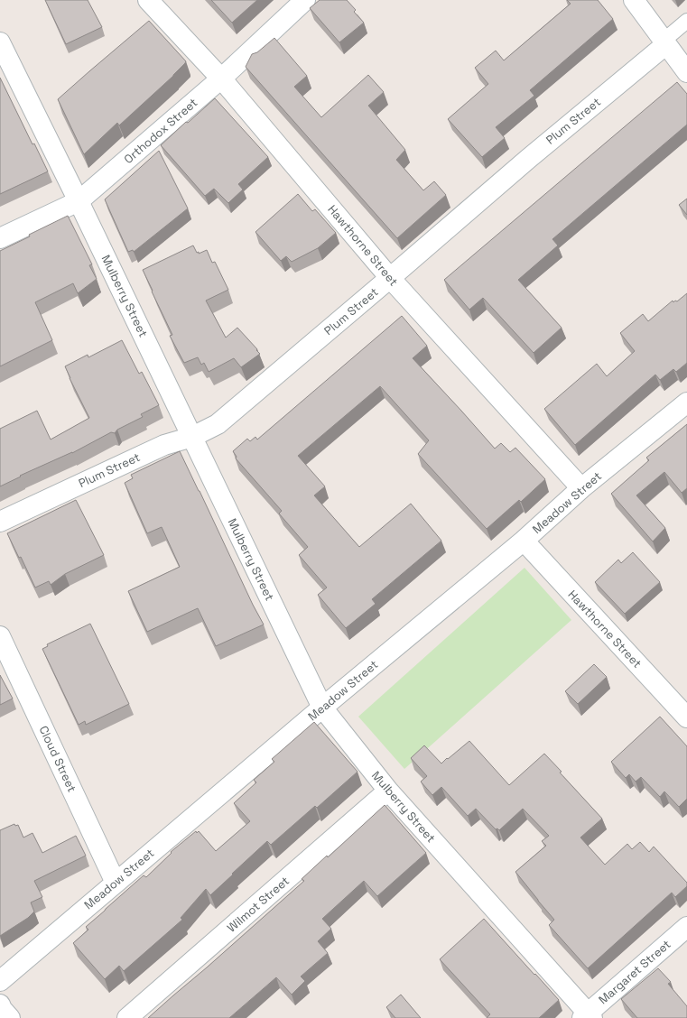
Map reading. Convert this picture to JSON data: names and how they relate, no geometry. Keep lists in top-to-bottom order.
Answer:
{
  "streets": {
    "street": [
      "Plum Street",
      "Orthodox Street",
      "Hawthorne Street",
      "Mulberry Street",
      "Meadow Street",
      "Cloud Street",
      "Wilmot Street",
      "Margaret Street"
    ]
  },
  "crossings": [
    ["Plum Street", "Hawthorne Street"],
    ["Plum Street", "Mulberry Street"],
    ["Orthodox Street", "Hawthorne Street"],
    ["Orthodox Street", "Mulberry Street"],
    ["Hawthorne Street", "Meadow Street"],
    ["Mulberry Street", "Meadow Street"],
    ["Mulberry Street", "Wilmot Street"],
    ["Mulberry Street", "Margaret Street"],
    ["Meadow Street", "Cloud Street"]
  ]
}
